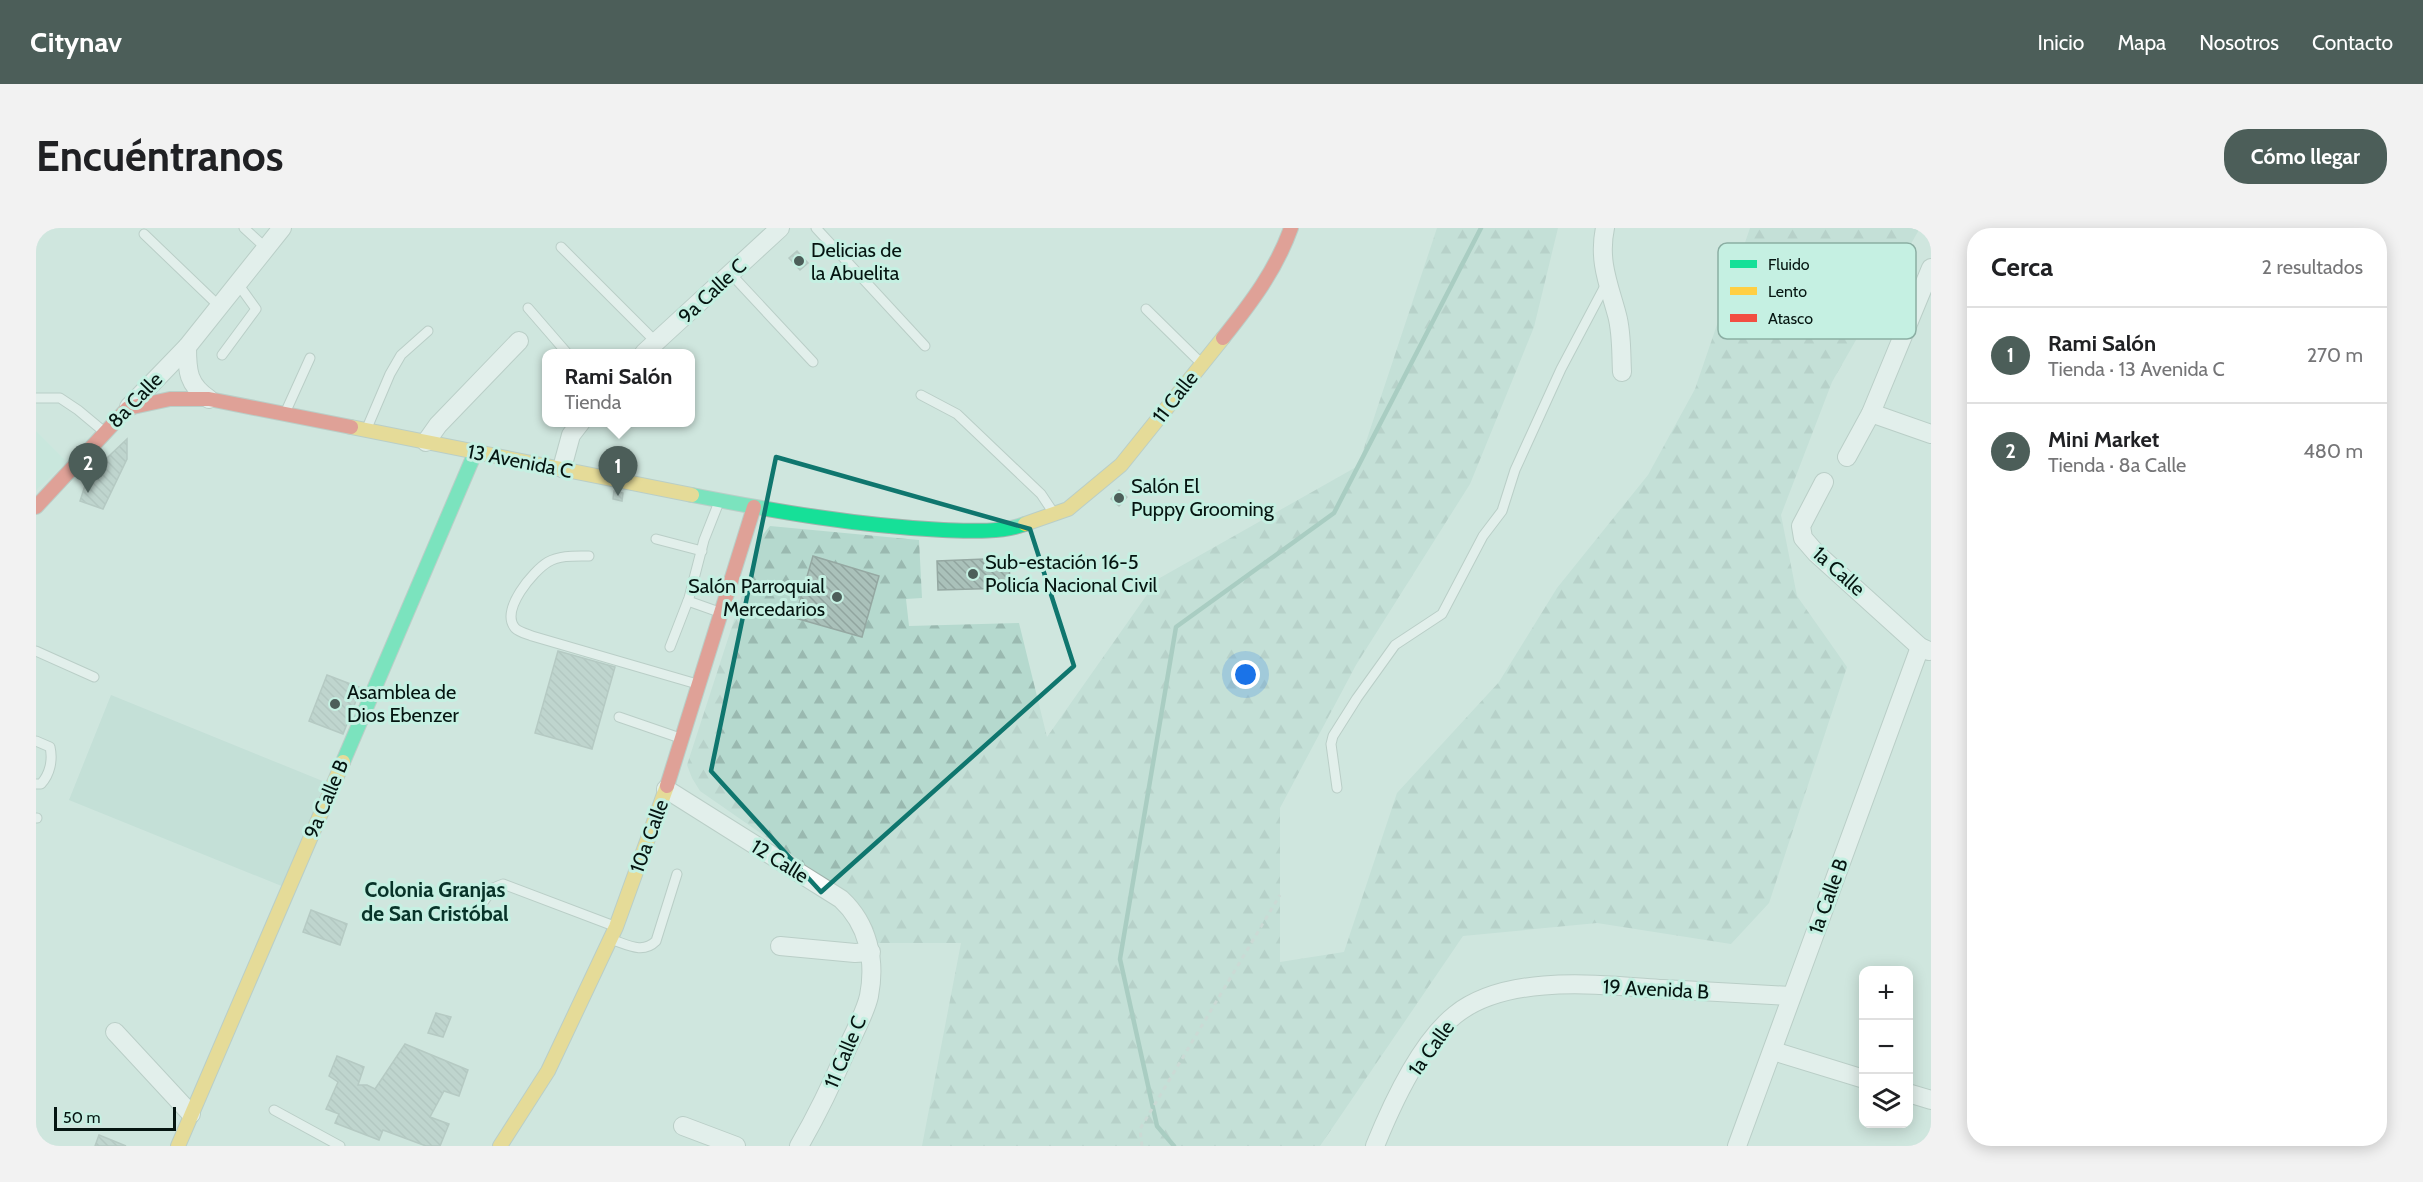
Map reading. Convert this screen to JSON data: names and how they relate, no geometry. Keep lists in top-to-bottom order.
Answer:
{
  "streets": {
    "street": [
      "9a Calle C",
      "11 Calle",
      "8a Calle",
      "13 Avenida C",
      "1a Calle",
      "9a Calle B",
      "10a Calle",
      "12 Calle",
      "1a Calle B",
      "19 Avenida B",
      "11 Calle C"
    ]
  },
  "crossings": [
    ["11 Calle", "13 Avenida C"],
    ["8a Calle", "13 Avenida C"],
    ["13 Avenida C", "9a Calle B"],
    ["13 Avenida C", "10a Calle"],
    ["1a Calle", "1a Calle B"],
    ["1a Calle", "19 Avenida B"],
    ["10a Calle", "12 Calle"],
    ["12 Calle", "11 Calle C"],
    ["1a Calle B", "19 Avenida B"]
  ],
  "districts": ["Colonia Granjas de San Cristóbal"],
  "places": [
    "Delicias de la Abuelita",
    "Salón El Puppy Grooming",
    "Sub-estación 16-5 Policía Nacional Civil",
    "Salón Parroquial Mercedarios",
    "Asamblea de Dios Ebenzer"
  ],
  "legend": ["Fluido", "Lento", "Atasco"],
  "scale_bar": "50 m",
  "page": {
    "header": "Citynav",
    "nav": [
      "Inicio",
      "Mapa",
      "Nosotros",
      "Contacto"
    ],
    "buttons": "Cómo llegar",
    "title": "Encuéntranos",
    "heading": ["Cerca", "2 resultados"],
    "list": [
      {
        "mark": "1",
        "name": "Rami Salón",
        "note": "Tienda · 13 Avenida C",
        "value": "270 m"
      },
      {
        "mark": "2",
        "name": "Mini Market",
        "note": "Tienda · 8a Calle",
        "value": "480 m"
      }
    ],
    "popup": ["Rami Salón", "Tienda"],
    "pins": ["2", "1"],
    "map_buttons": ["+", "−"],
    "scale": "50 m"
  }
}
